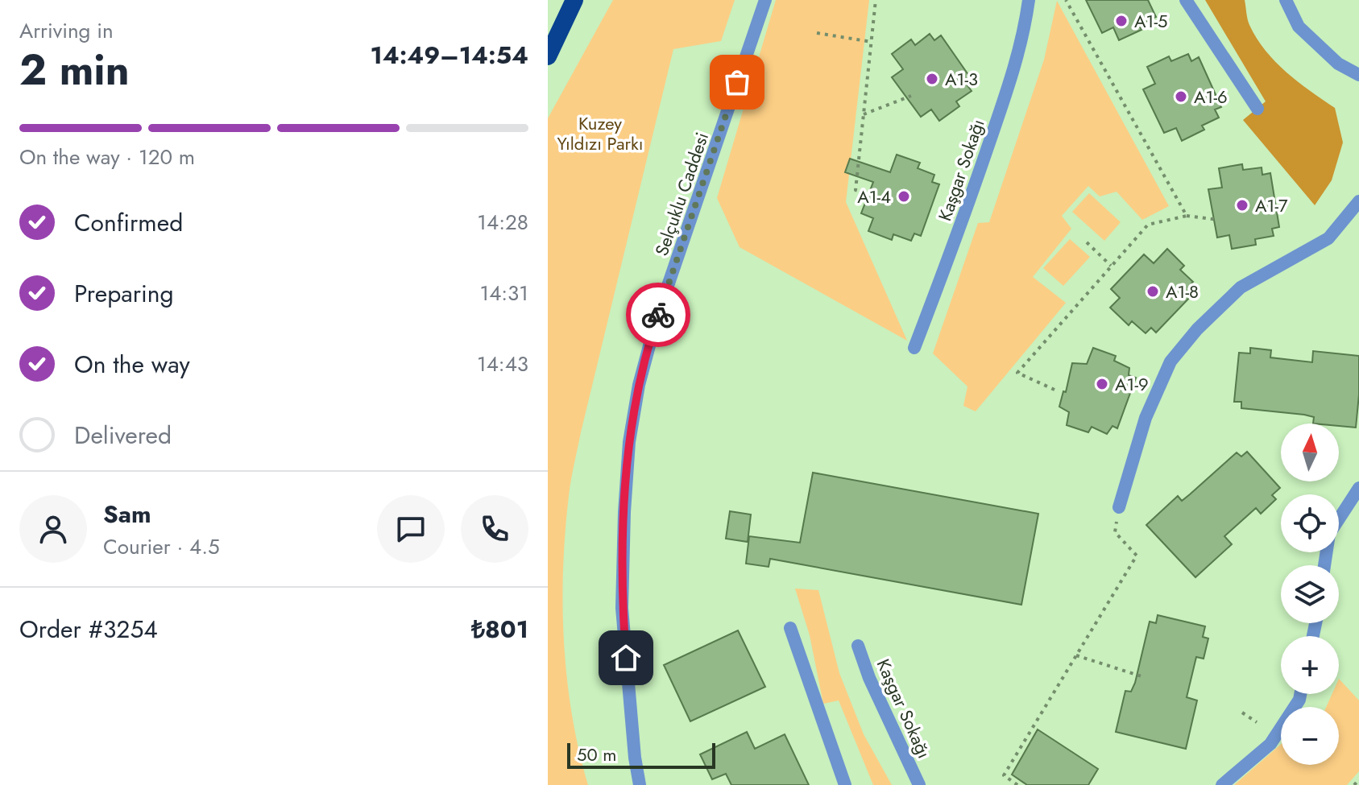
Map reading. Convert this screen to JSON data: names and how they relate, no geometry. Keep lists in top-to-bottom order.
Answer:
{
  "streets": {
    "street": ["Kaşgar Sokağı", "Selçuklu Caddesi"]
  },
  "parks": ["Kuzey Yıldızı Parkı"],
  "places": [
    "A1-5",
    "A1-3",
    "A1-6",
    "A1-4",
    "A1-7",
    "A1-8",
    "A1-9"
  ],
  "scale_bar": "50 m",
  "north": "top",
  "page": {
    "heading": ["2 min", "Arriving in", "14:49–14:54"],
    "panel": [
      "Sam",
      "Courier · 4.5",
      "Order #3254",
      "₺801"
    ],
    "bar": "On the way · 120 m",
    "list": [
      ["Confirmed", "14:28"],
      ["Preparing", "14:31"],
      ["On the way", "14:43"],
      "Delivered"
    ],
    "map_buttons": ["+", "−"],
    "scale": "50 m"
  }
}
